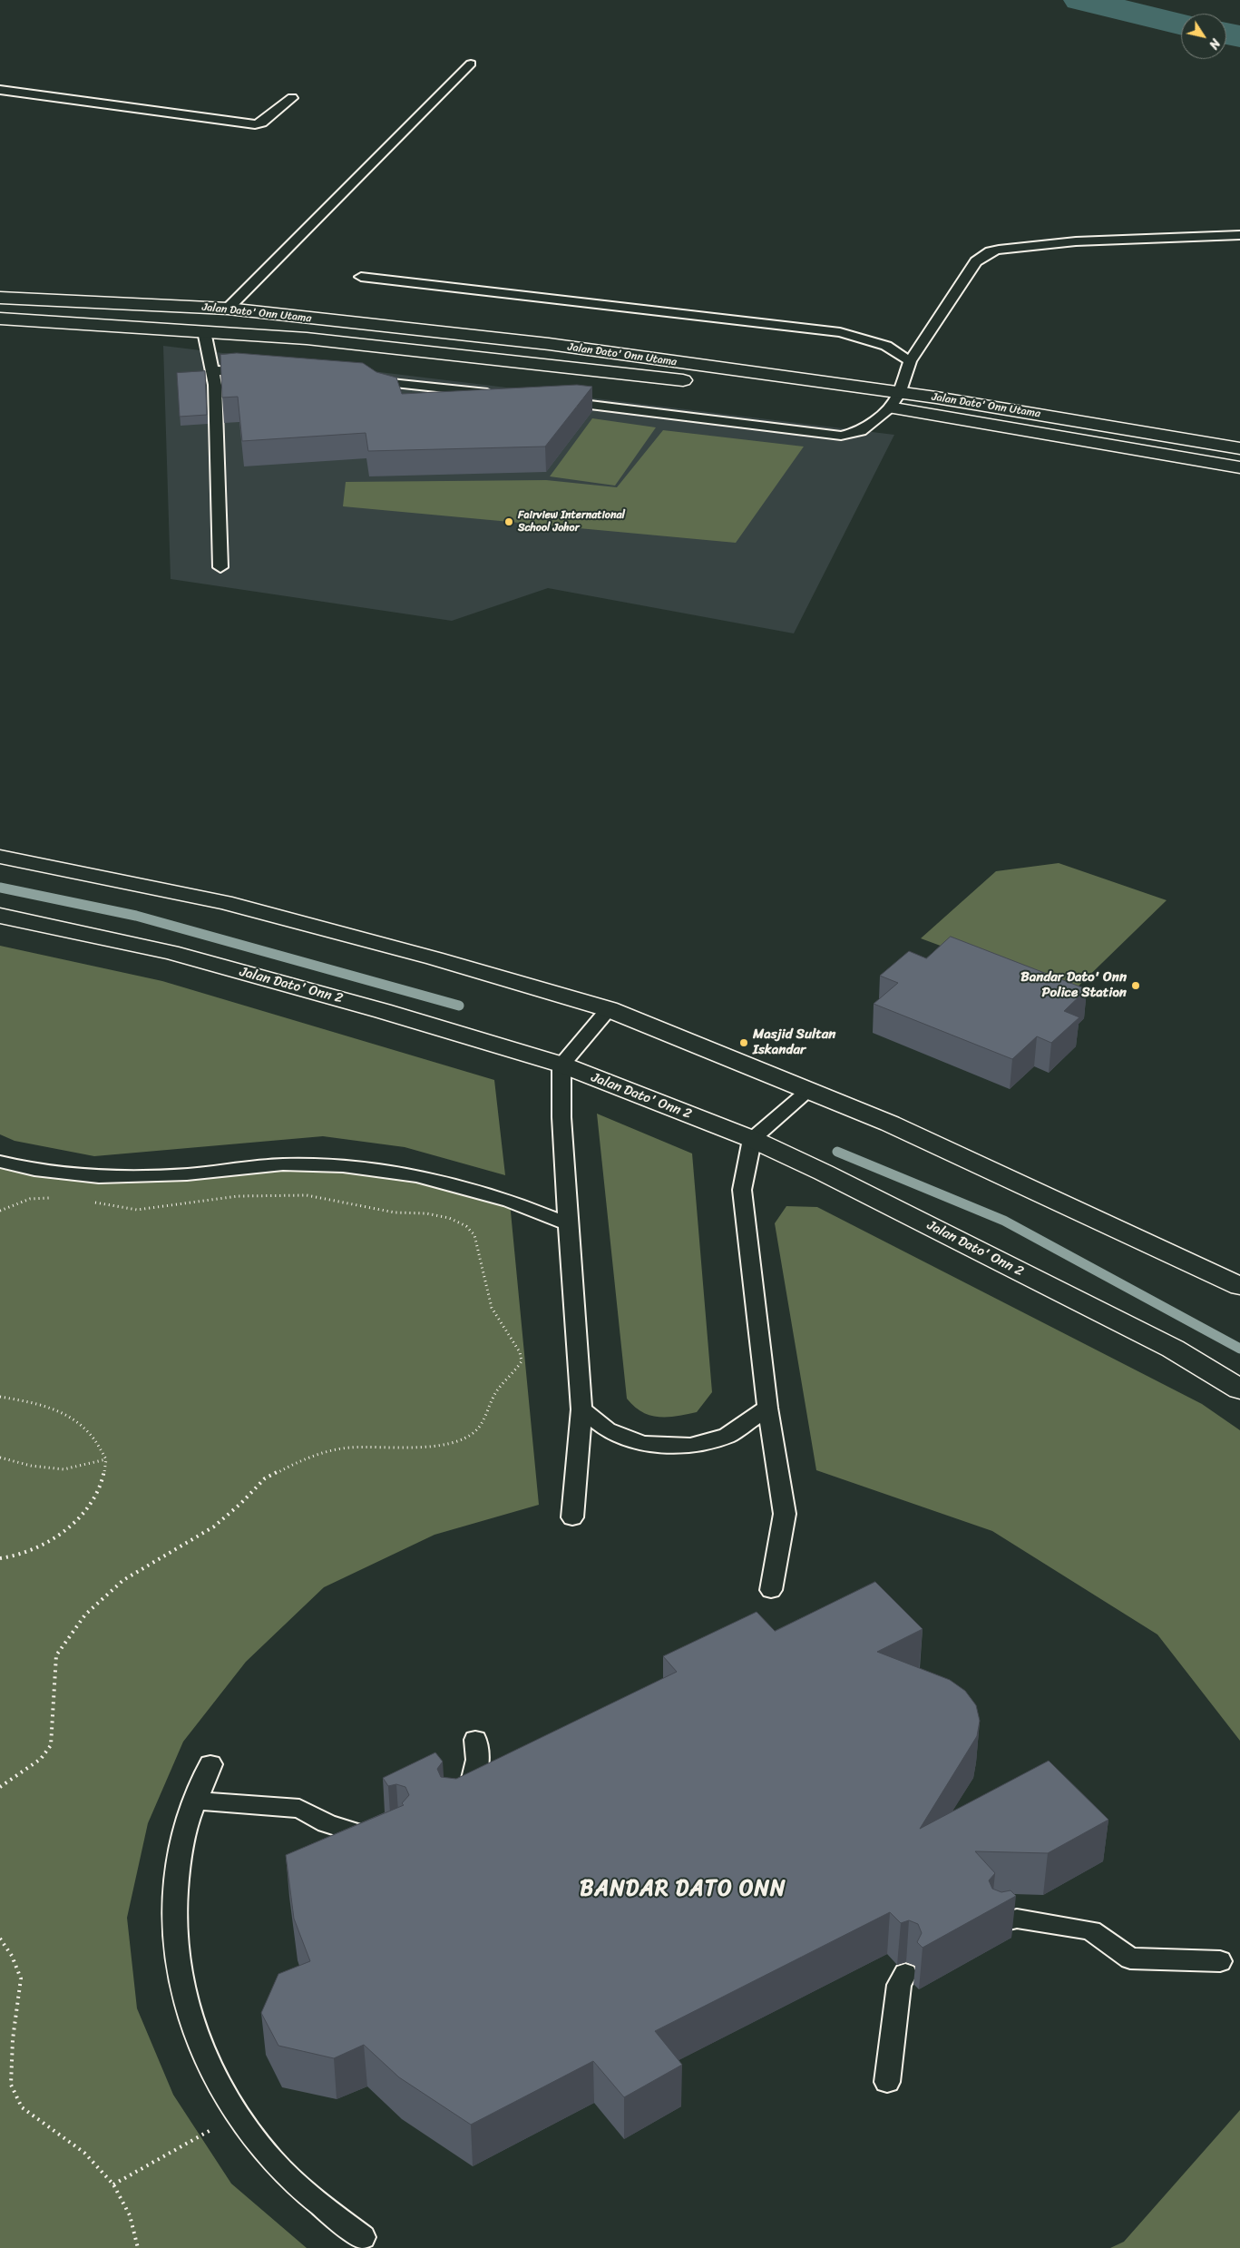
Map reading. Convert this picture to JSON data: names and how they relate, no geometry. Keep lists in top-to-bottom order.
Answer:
{
  "streets": {
    "main road": ["Jalan Dato' Onn Utama", "Jalan Dato' Onn 2"]
  },
  "districts": ["BANDAR DATO ONN"],
  "places": ["Fairview International School Johor", "Bandar Dato' Onn Police Station", "Masjid Sultan Iskandar"],
  "north": "bottom right"
}
